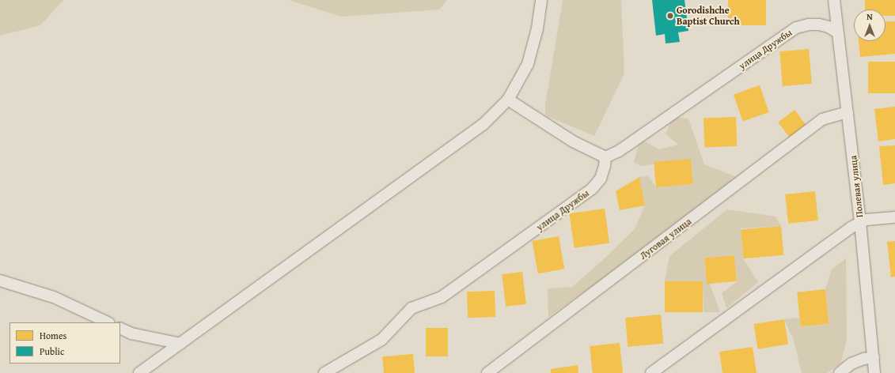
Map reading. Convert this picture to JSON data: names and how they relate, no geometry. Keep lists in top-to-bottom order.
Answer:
{
  "streets": {
    "street": ["улица Дружбы", "Полевая улица", "Луговая улица"]
  },
  "crossings": [
    ["улица Дружбы", "Полевая улица"],
    ["Полевая улица", "Луговая улица"]
  ],
  "places": ["Gorodishche Baptist Church"],
  "legend": ["Homes", "Public"],
  "north": "top"
}
